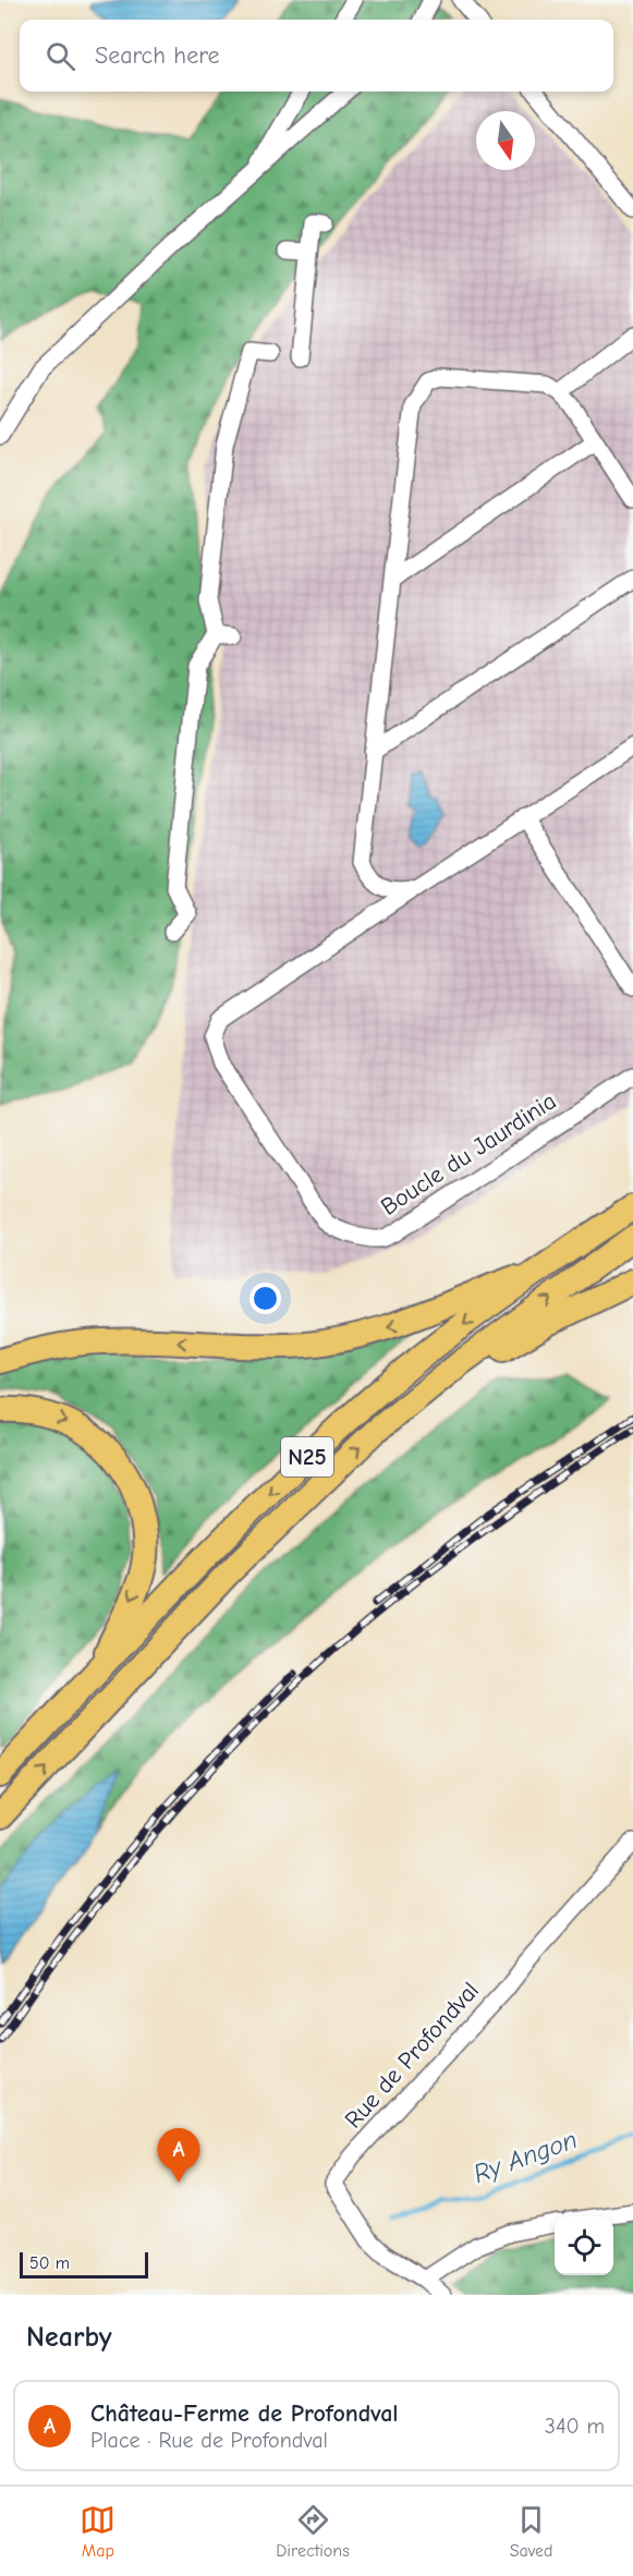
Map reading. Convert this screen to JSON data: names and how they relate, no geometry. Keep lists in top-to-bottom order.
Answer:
{
  "streets": {
    "highway": ["N25"],
    "street": ["Boucle du Jaurdinia", "Rue de Profondval"]
  },
  "water": ["Ry Angon"],
  "scale_bar": "50 m",
  "north": "bottom",
  "page": {
    "search": "Search here",
    "pins": "A",
    "scale": "50 m",
    "heading": "Nearby",
    "list": [
      {
        "mark": "A",
        "name": "Château-Ferme de Profondval",
        "note": "Place · Rue de Profondval",
        "value": "340 m"
      }
    ],
    "nav": ["Map", "Directions", "Saved"]
  }
}
